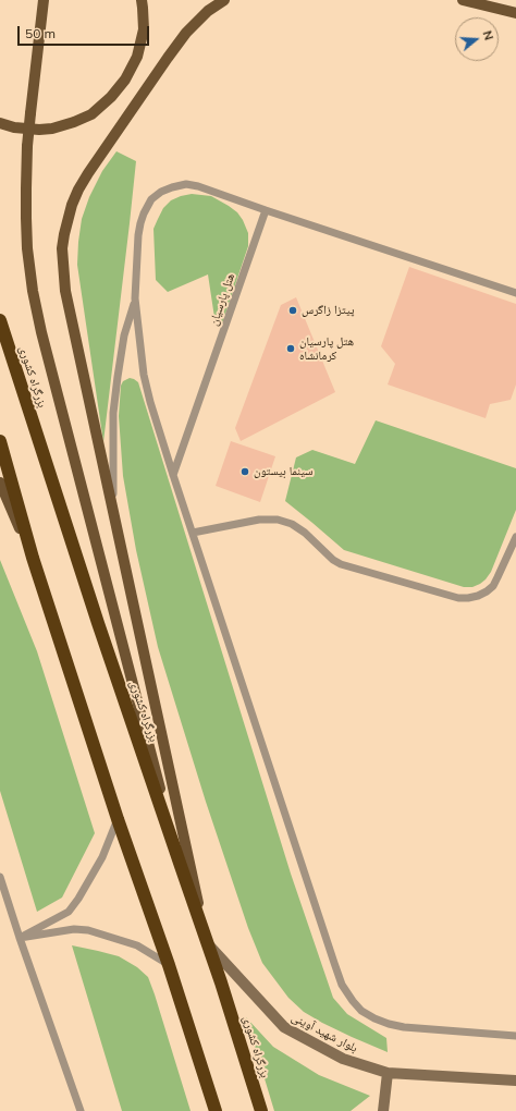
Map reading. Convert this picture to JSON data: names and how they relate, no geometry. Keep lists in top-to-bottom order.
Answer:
{
  "streets": {
    "highway": ["بزرگراه کشوری"],
    "main road": ["بلوار شهید آوینی"],
    "lane": ["هتل پارسیان"]
  },
  "crossings": [
    ["بزرگراه کشوری", "بلوار شهید آوینی"]
  ],
  "places": ["پیتزا زاگرس", "هتل پارسیان کرمانشاه", "سینما بیستون"],
  "scale_bar": "50 m",
  "north": "right"
}
